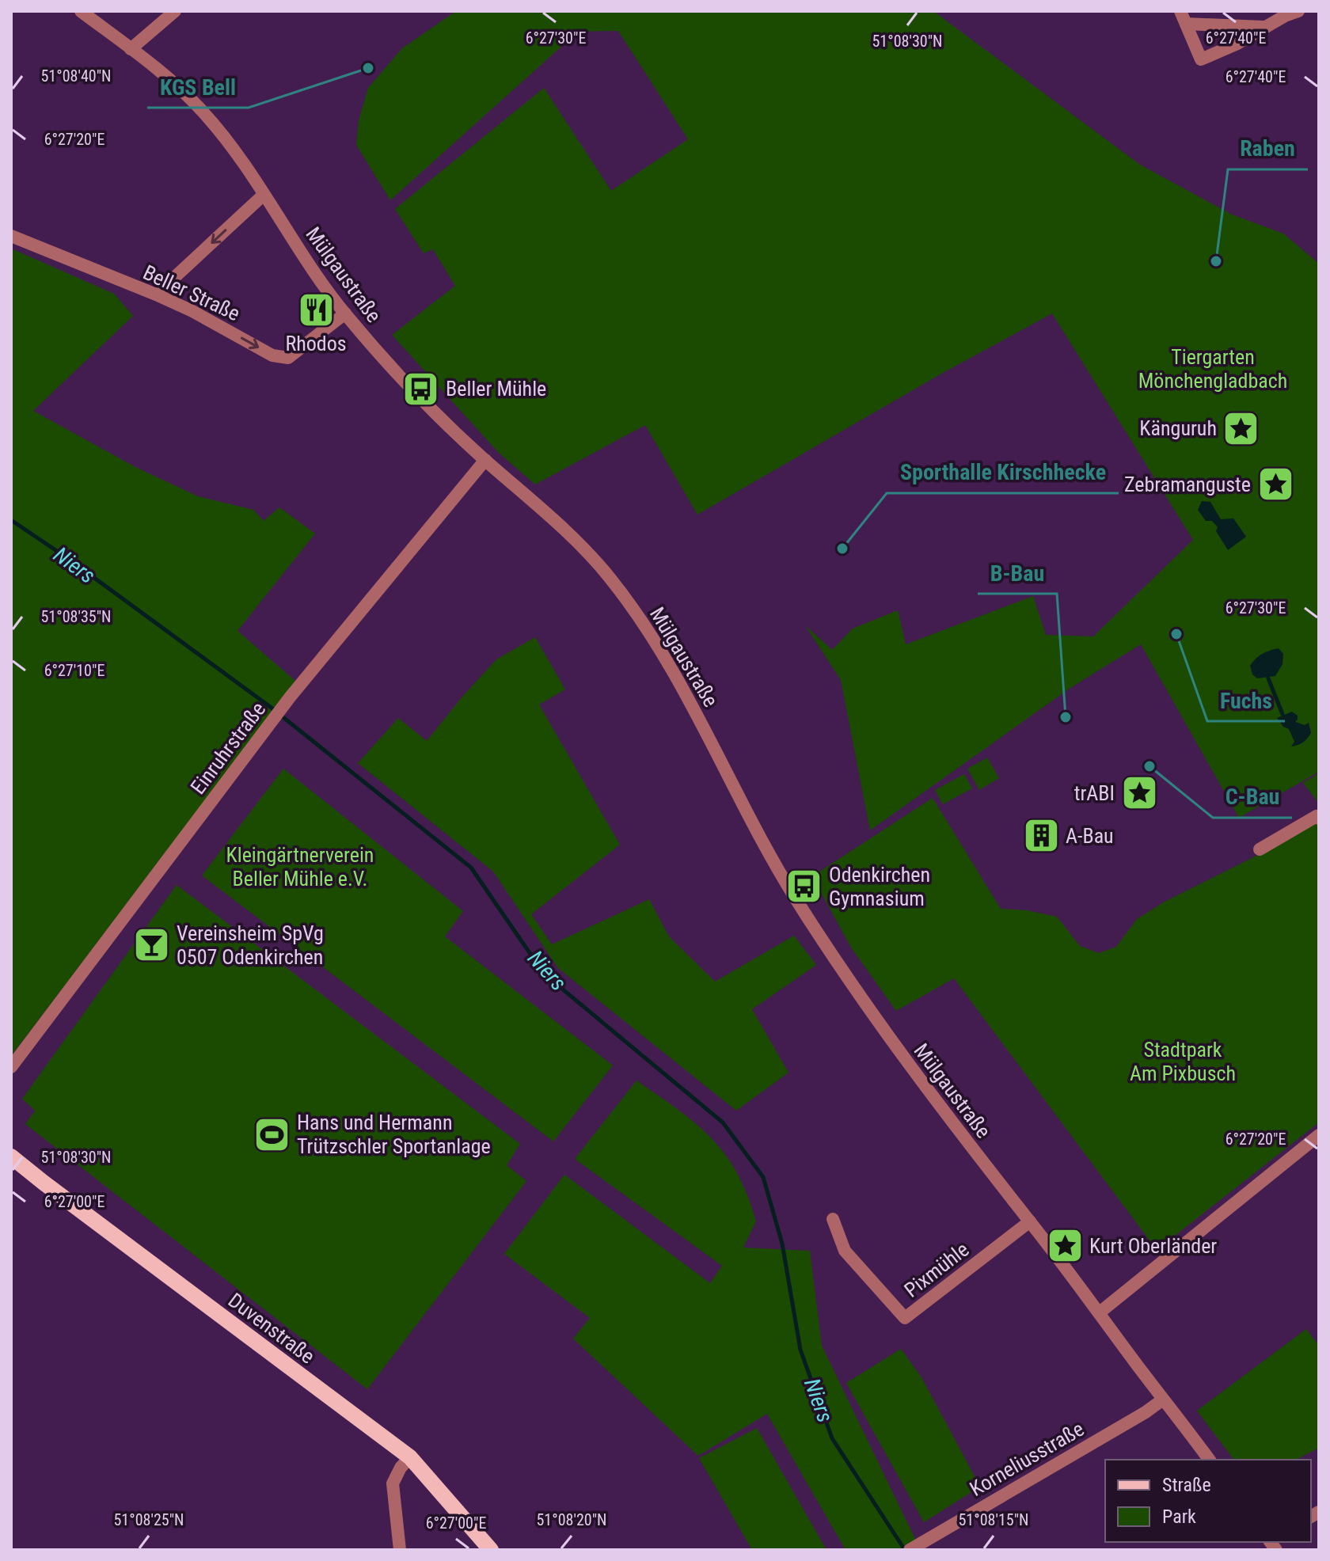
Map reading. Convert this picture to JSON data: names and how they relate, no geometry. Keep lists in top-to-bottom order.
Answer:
{
  "streets": {
    "main road": ["Duvenstraße"],
    "street": [
      "Mülgaustraße",
      "Beller Straße",
      "Einruhrstraße",
      "Pixmühle",
      "Korneliusstraße"
    ]
  },
  "crossings": [
    ["Mülgaustraße", "Beller Straße"],
    ["Mülgaustraße", "Einruhrstraße"],
    ["Mülgaustraße", "Pixmühle"],
    ["Mülgaustraße", "Korneliusstraße"]
  ],
  "one_way": ["Beller Straße"],
  "water": ["Niers"],
  "parks": ["Tiergarten Mönchengladbach", "Kleingärtnerverein Beller Mühle e.V.", "Stadtpark Am Pixbusch"],
  "places": {
    "other": [
      "KGS Bell",
      "Raben",
      "Sporthalle Kirschhecke",
      "Fuchs",
      "B-Bau",
      "C-Bau"
    ],
    "restaurant": ["Rhodos"],
    "bus stop": ["Beller Mühle", "Odenkirchen Gymnasium"],
    "place": [
      "Känguruh",
      "Zebramanguste",
      "trABI",
      "Kurt Oberländer"
    ],
    "building": ["A-Bau"],
    "bar": ["Vereinsheim SpVg 0507 Odenkirchen"],
    "sports": ["Hans und Hermann Trützschler Sportanlage"]
  },
  "legend": ["Straße", "Park"],
  "coordinates": [
    "6°27'30\"E",
    "6°27'40\"E",
    "51°08'30\"N",
    "51°08'40\"N",
    "6°27'20\"E",
    "51°08'35\"N",
    "6°27'10\"E",
    "6°27'00\"E",
    "51°08'25\"N",
    "51°08'20\"N",
    "51°08'15\"N"
  ]
}
